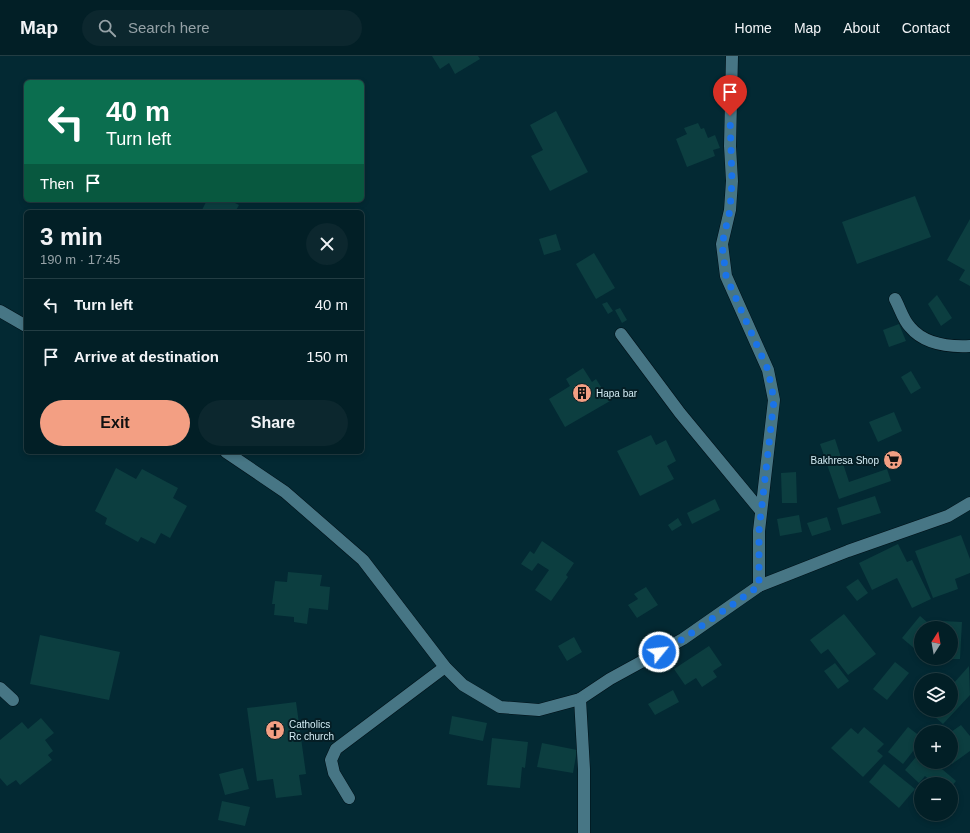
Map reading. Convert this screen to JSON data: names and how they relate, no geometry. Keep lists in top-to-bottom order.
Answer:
{
  "places": {
    "building": ["Hapa bar"],
    "supermarket": ["Bakhresa Shop"],
    "church": ["Catholics Rc church"]
  },
  "north": "top",
  "page": {
    "header": "Map",
    "search": "Search here",
    "nav": [
      "Home",
      "Map",
      "About",
      "Contact"
    ],
    "turn": ["40 m", "Turn left"],
    "then": "Then",
    "heading": ["3 min", "190 m · 17:45"],
    "list": [
      {
        "name": "Turn left",
        "value": "40 m"
      },
      {
        "name": "Arrive at destination",
        "value": "150 m"
      }
    ],
    "buttons": ["Exit", "Share"],
    "map_buttons": ["+", "−"]
  }
}
